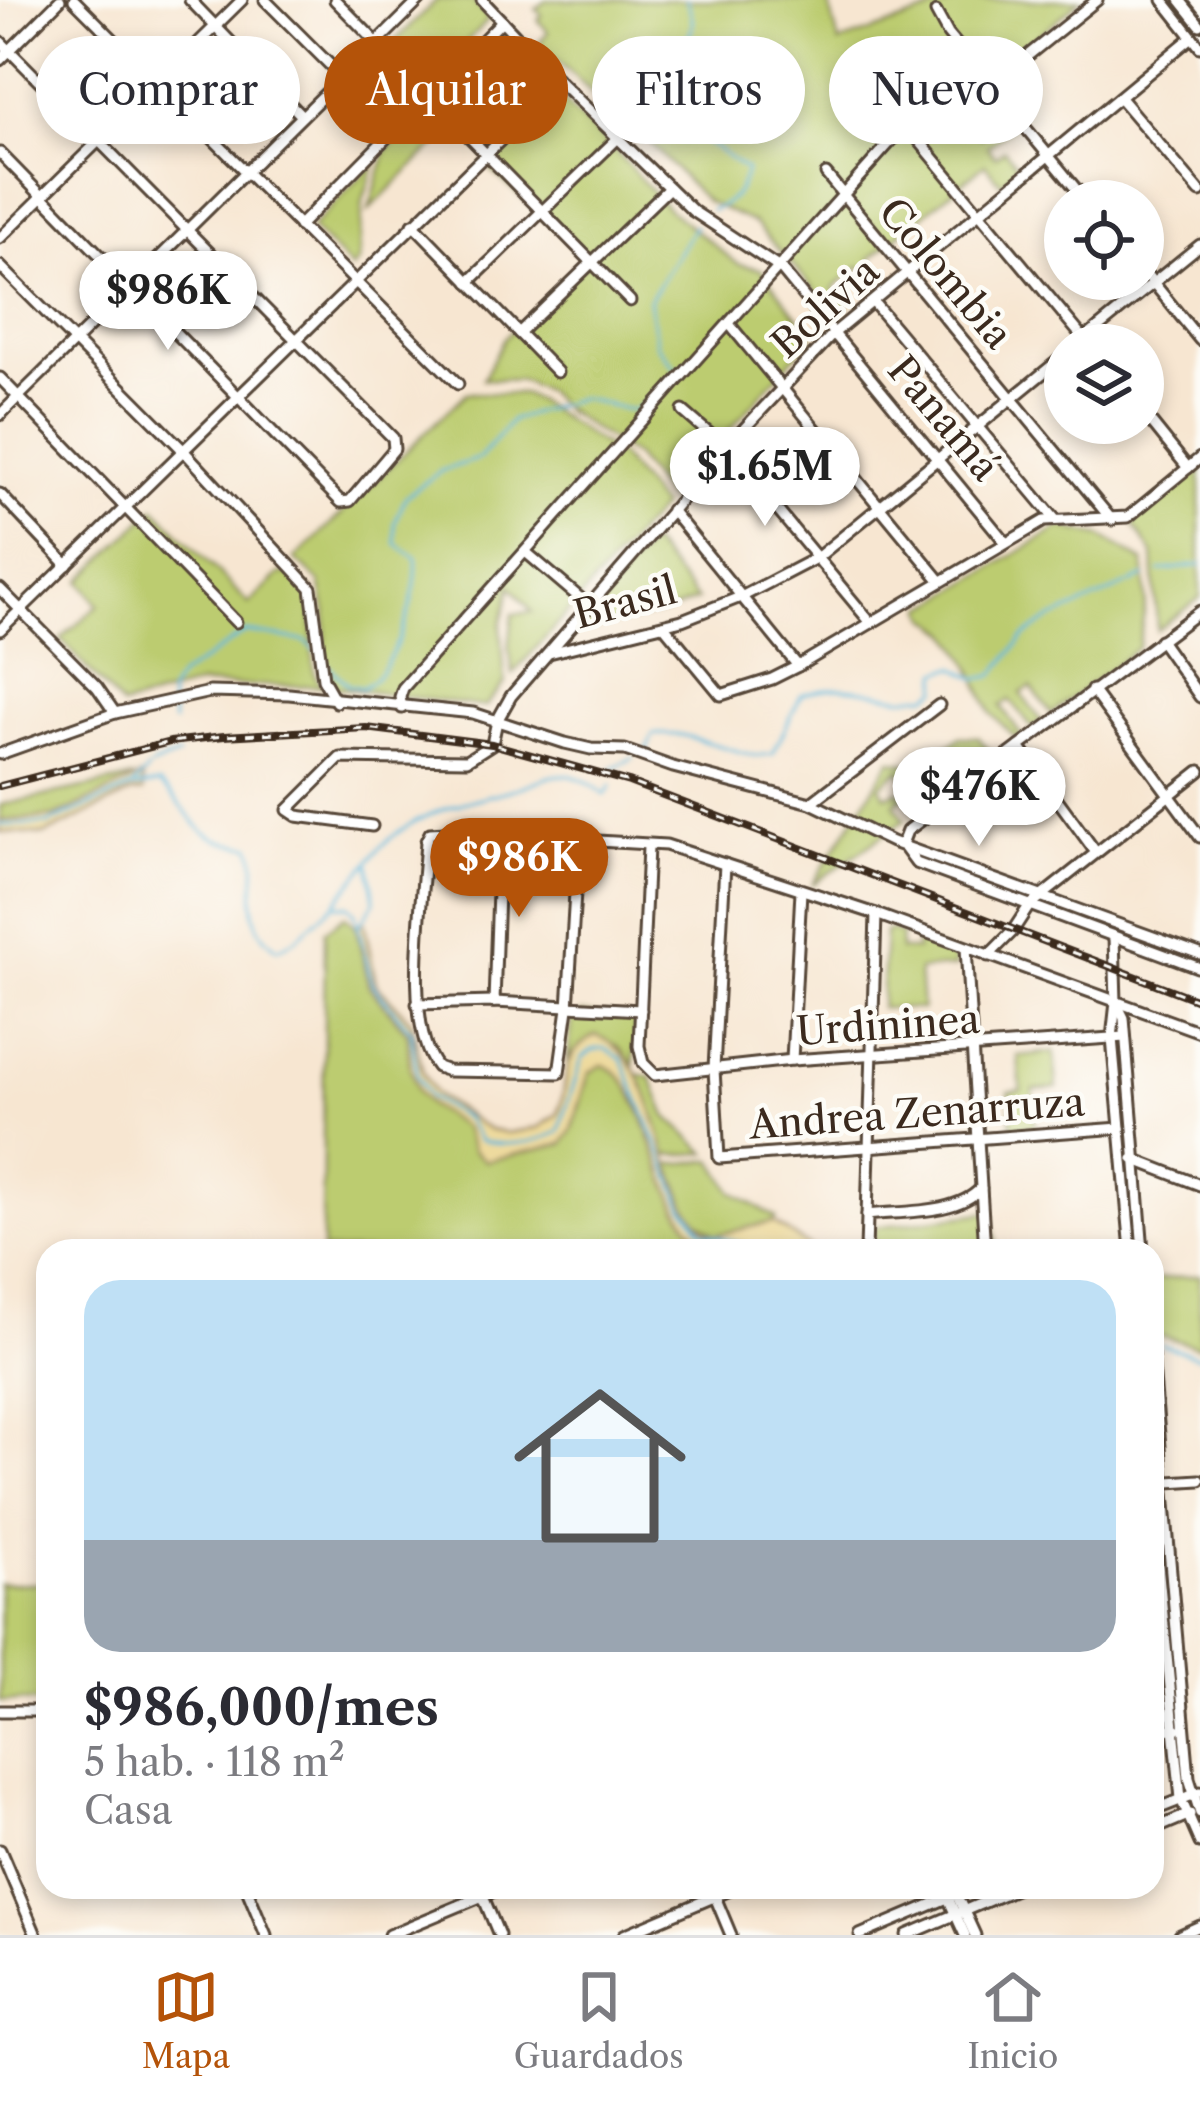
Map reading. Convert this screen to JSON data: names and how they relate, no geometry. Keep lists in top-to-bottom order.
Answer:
{
  "streets": {
    "street": [
      "Colombia",
      "Bolivia",
      "Panamá",
      "Brasil",
      "Urdininea",
      "Andrea Zenarruza"
    ]
  },
  "crossings": [
    ["Colombia", "Bolivia"],
    ["Colombia", "Brasil"],
    ["Bolivia", "Panamá"],
    ["Bolivia", "Brasil"],
    ["Panamá", "Brasil"],
    ["Urdininea", "Andrea Zenarruza"]
  ],
  "page": {
    "chip": [
      "Comprar",
      "Alquilar",
      "Filtros",
      "Nuevo"
    ],
    "price": [
      "$986K",
      "$1.65M",
      "$476K",
      "$986K"
    ],
    "list": [
      {
        "name": "$986,000/mes",
        "note": "5 hab. · 118 m² · Casa"
      }
    ],
    "tabs": ["Mapa", "Guardados", "Inicio"]
  }
}
